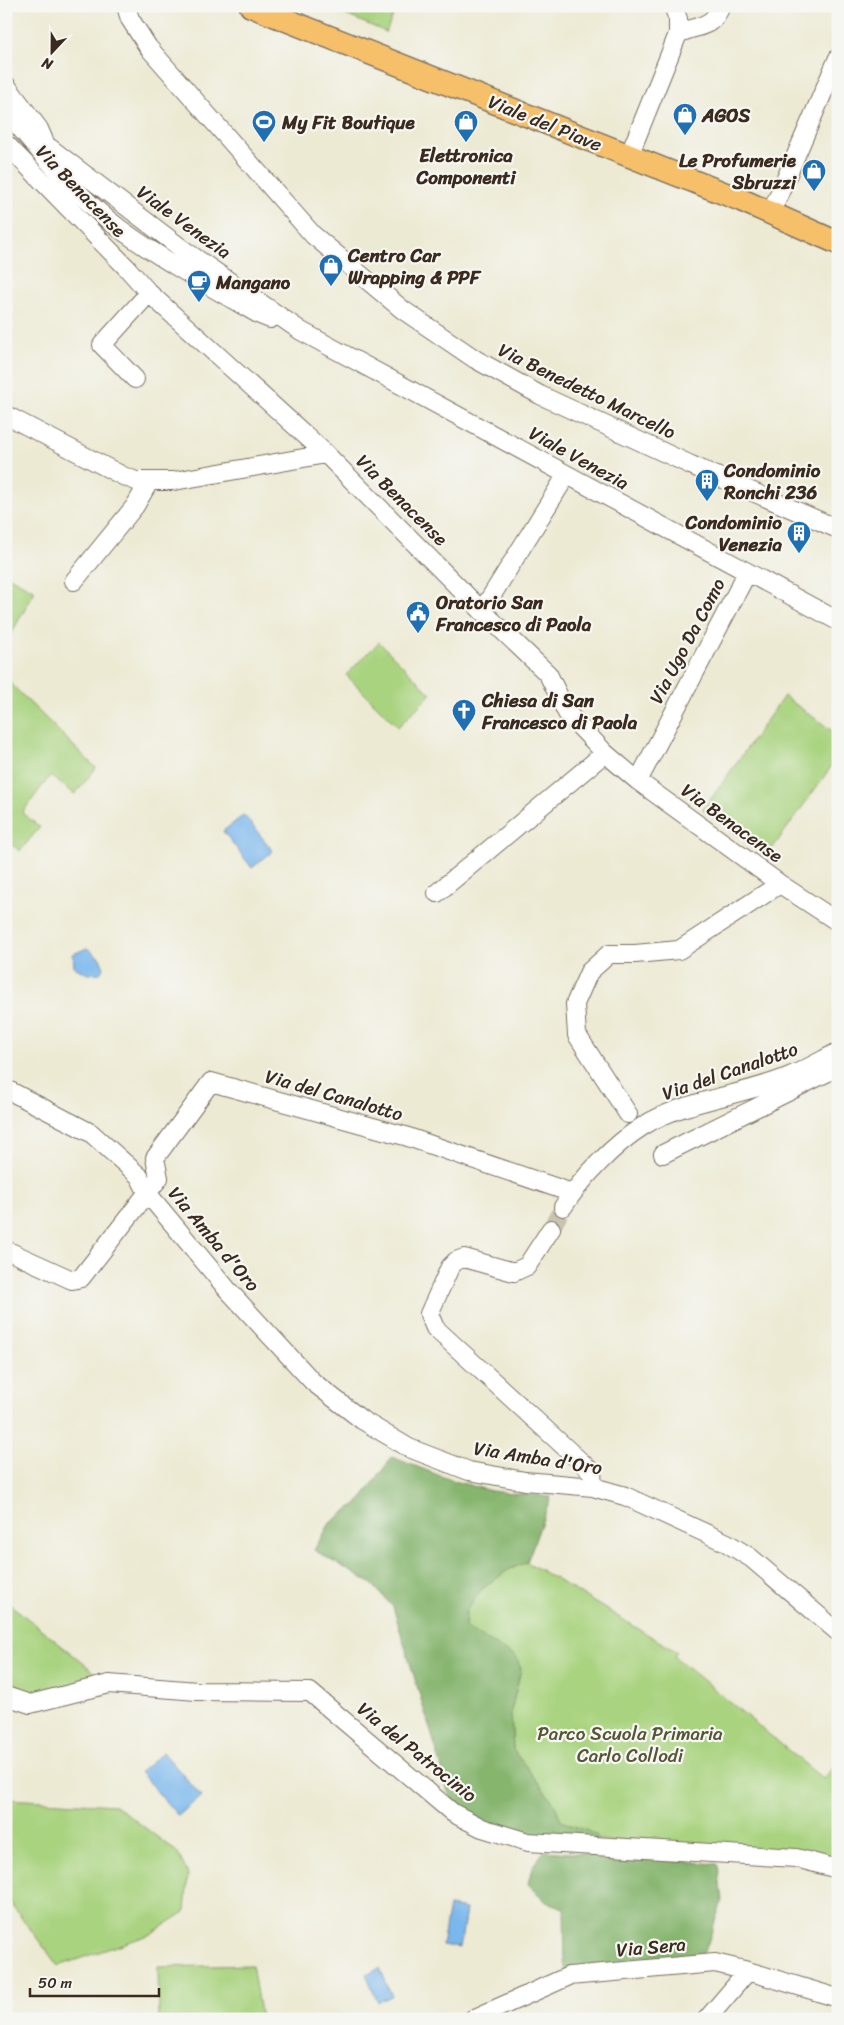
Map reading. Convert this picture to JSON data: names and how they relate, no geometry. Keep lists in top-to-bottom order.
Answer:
{
  "streets": {
    "main road": ["Viale del Piave"],
    "street": [
      "Via Benacense",
      "Viale Venezia",
      "Via Benedetto Marcello",
      "Via Ugo Da Como",
      "Via del Canalotto",
      "Via Amba d'Oro",
      "Via del Patrocinio",
      "Via Sera"
    ]
  },
  "crossings": [
    ["Via Benacense", "Viale Venezia"],
    ["Via Benacense", "Via Ugo Da Como"],
    ["Viale Venezia", "Via Ugo Da Como"],
    ["Via del Canalotto", "Via Amba d'Oro"]
  ],
  "parks": ["Parco Scuola Primaria Carlo Collodi"],
  "places": {
    "shop": [
      "AGOS",
      "Elettronica Componenti",
      "Le Profumerie Sbruzzi",
      "Centro Car Wrapping & PPF"
    ],
    "sports": ["My Fit Boutique"],
    "cafe": ["Mangano"],
    "building": ["Condominio Ronchi 236", "Condominio Venezia"],
    "public building": ["Oratorio San Francesco di Paola"],
    "church": ["Chiesa di San Francesco di Paola"]
  },
  "scale_bar": "50 m",
  "north": "bottom"
}
